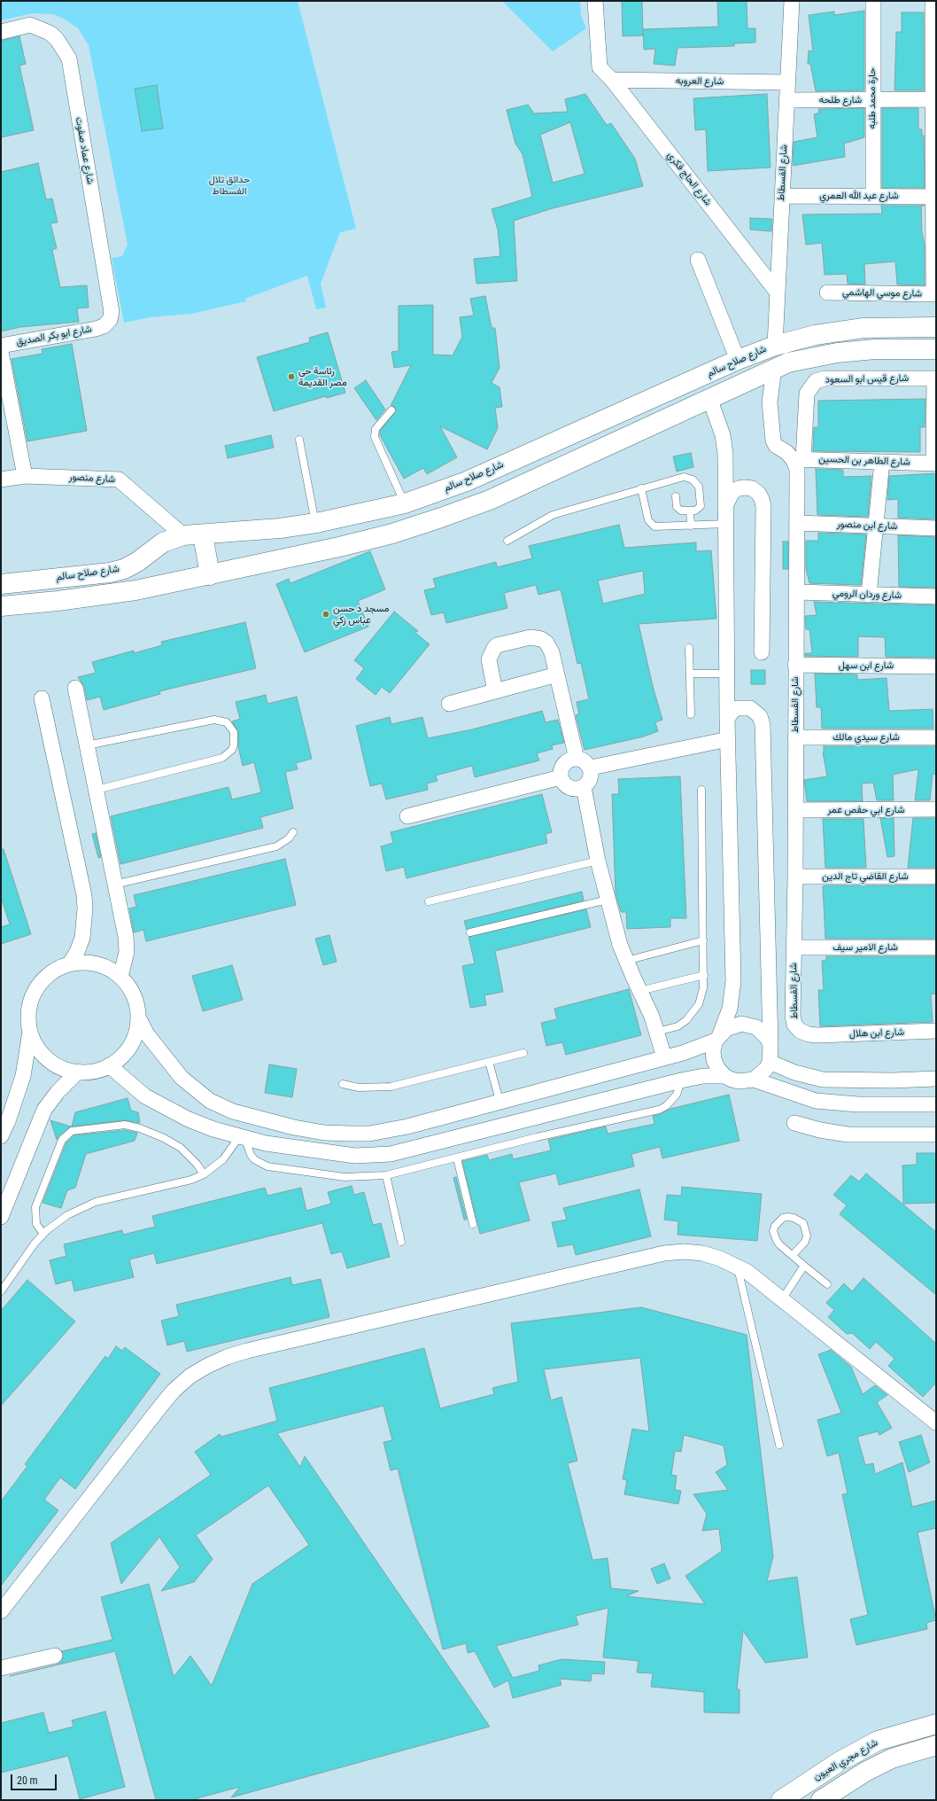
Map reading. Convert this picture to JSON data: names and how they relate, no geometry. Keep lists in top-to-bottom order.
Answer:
{
  "streets": {
    "main road": ["شارع صلاح سالم", "شارع مجري العيون"],
    "street": [
      "شارع العروبه",
      "حارة محمد طلبه",
      "شارع طلحه",
      "شارع عماد صفوت",
      "شارع الفسطاط",
      "شارع الحاج فكري",
      "شارع عبد الله العمري",
      "شارع موسي الهاشمي",
      "شارع ابو بكر الصديق",
      "شارع قيس ابو السعود",
      "شارع الطاهر بن الحسين",
      "شارع منصور",
      "شارع ابن منصور",
      "شارع وردان الرومي",
      "شارع ابن سهل",
      "شارع سيدي مالك",
      "شارع ابي حفص عمر",
      "شارع القاضي تاج الدين",
      "شارع الامير سيف",
      "شارع ابن هلال"
    ]
  },
  "crossings": [
    ["شارع العروبه", "شارع الفسطاط"],
    ["شارع العروبه", "شارع الحاج فكري"],
    ["حارة محمد طلبه", "شارع طلحه"],
    ["حارة محمد طلبه", "شارع عبد الله العمري"],
    ["شارع طلحه", "شارع الفسطاط"],
    ["شارع عماد صفوت", "شارع ابو بكر الصديق"],
    ["شارع الفسطاط", "شارع الحاج فكري"],
    ["شارع الفسطاط", "شارع عبد الله العمري"],
    ["شارع الفسطاط", "شارع صلاح سالم"],
    ["شارع الفسطاط", "شارع قيس ابو السعود"],
    ["شارع الفسطاط", "شارع الطاهر بن الحسين"],
    ["شارع الفسطاط", "شارع ابن منصور"],
    ["شارع الفسطاط", "شارع وردان الرومي"],
    ["شارع الفسطاط", "شارع ابن سهل"],
    ["شارع الفسطاط", "شارع سيدي مالك"],
    ["شارع الفسطاط", "شارع ابي حفص عمر"],
    ["شارع الفسطاط", "شارع القاضي تاج الدين"],
    ["شارع الفسطاط", "شارع الامير سيف"],
    ["شارع الفسطاط", "شارع ابن هلال"],
    ["شارع صلاح سالم", "شارع منصور"],
    ["شارع قيس ابو السعود", "شارع الطاهر بن الحسين"]
  ],
  "parks": ["حدائق تلال الفسطاط"],
  "places": ["رئاسة حى مصر القديمة", "مسجد د حسن عباس زكي"],
  "scale_bar": "20 m"
}
